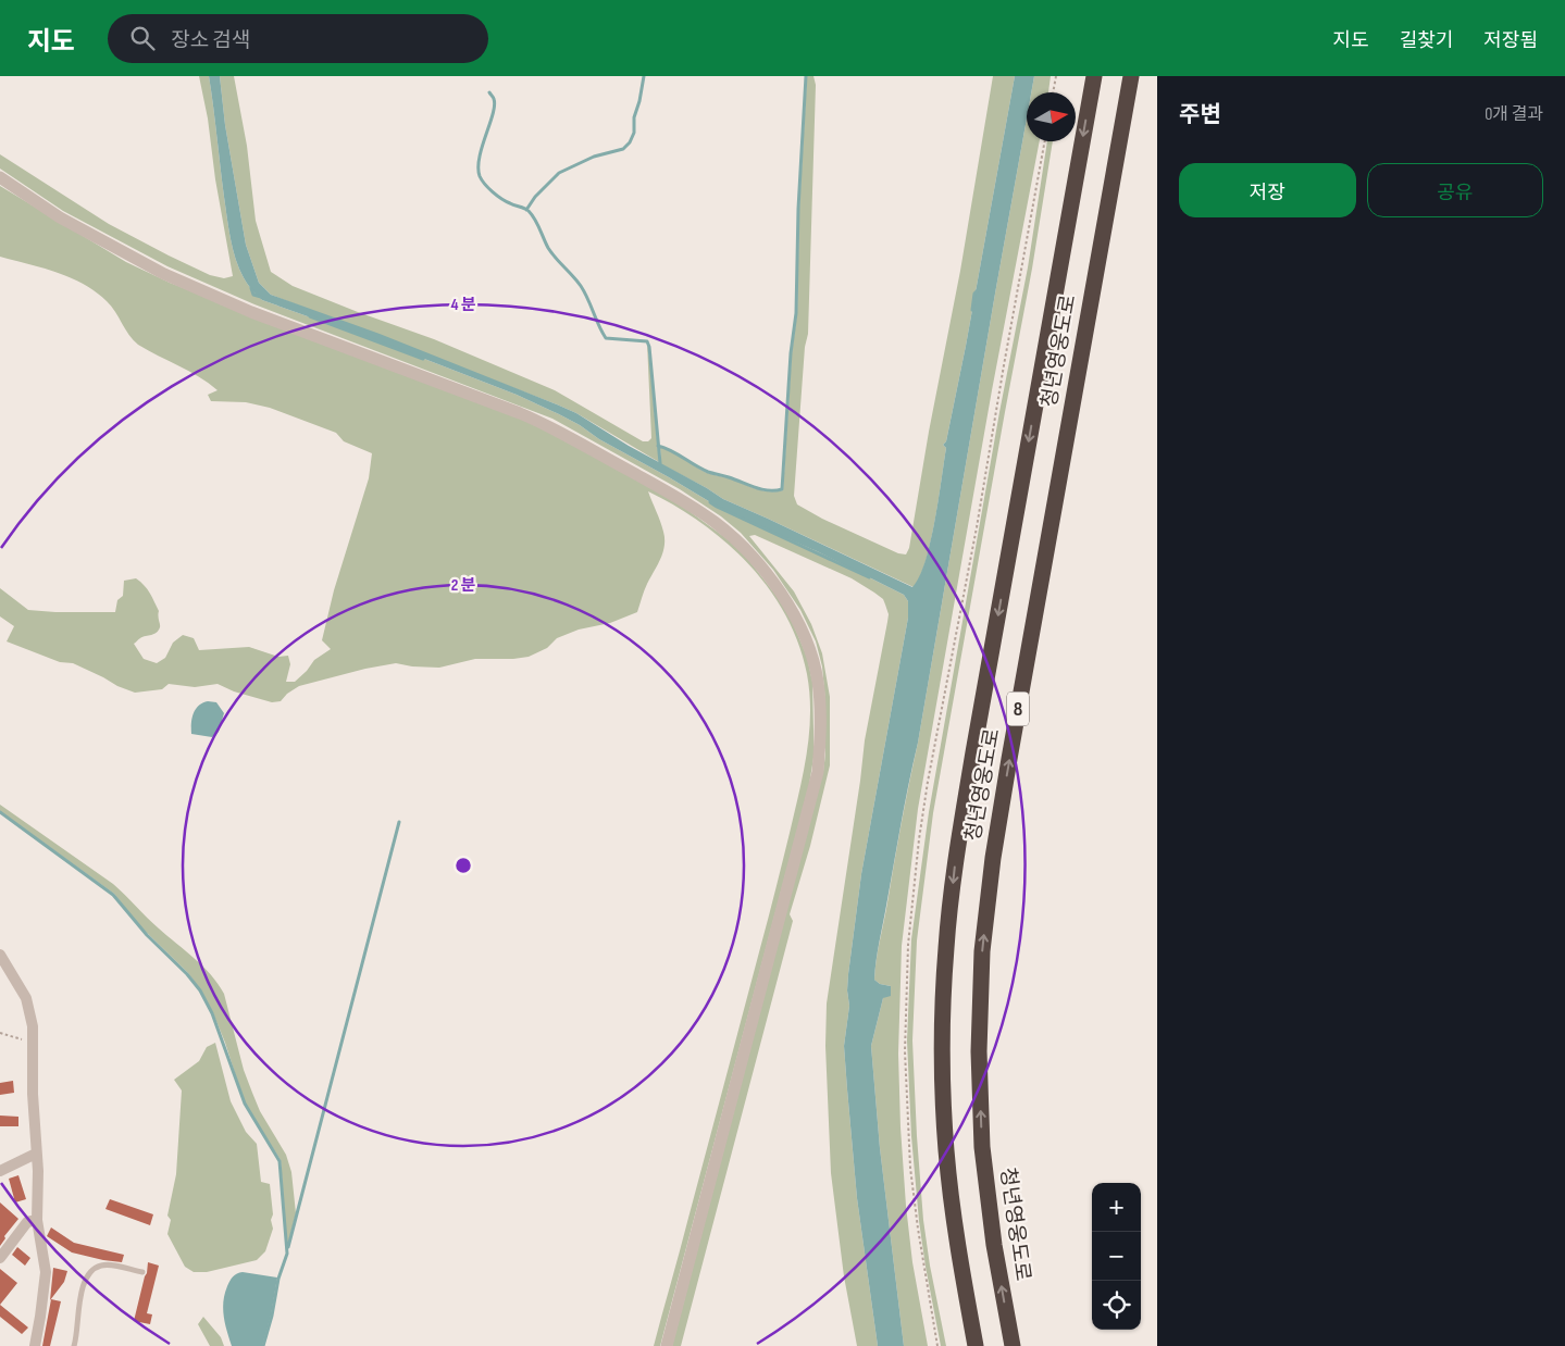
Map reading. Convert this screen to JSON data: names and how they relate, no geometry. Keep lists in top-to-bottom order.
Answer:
{
  "streets": {
    "highway": ["청년영웅도로", "8"]
  },
  "north": "right",
  "page": {
    "header": "지도",
    "search": "장소 검색",
    "nav": ["지도", "길찾기", "저장됨"],
    "heading": ["주변", "0개 결과"],
    "buttons": ["저장", "공유"],
    "map_buttons": ["+", "−"]
  },
  "rings": ["4 분", "2 분"]
}
